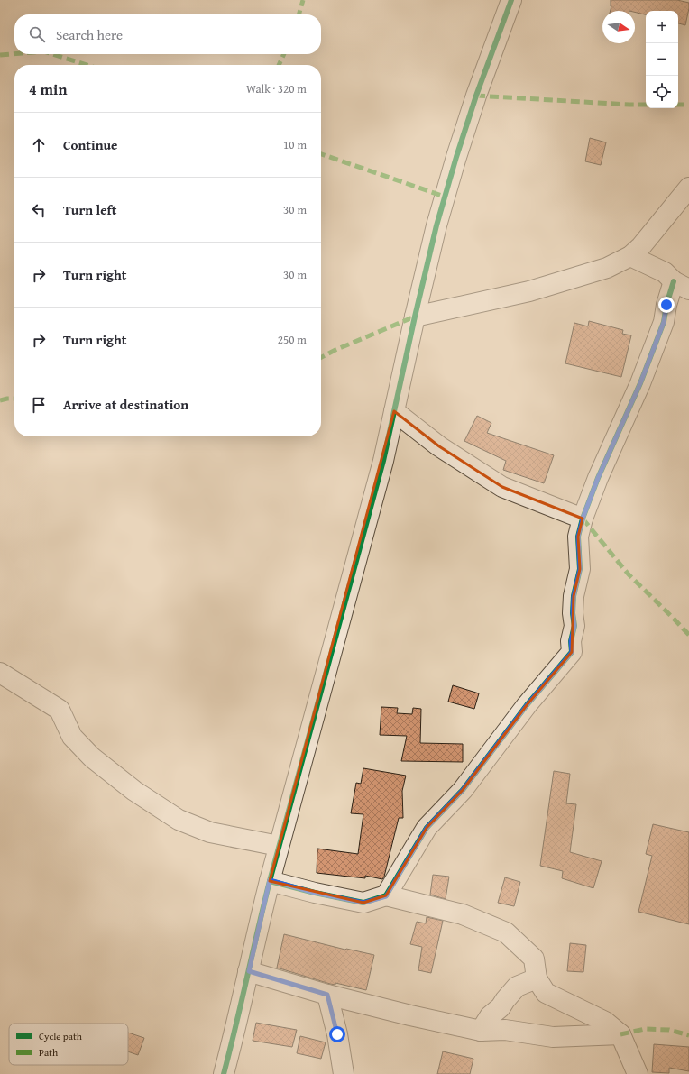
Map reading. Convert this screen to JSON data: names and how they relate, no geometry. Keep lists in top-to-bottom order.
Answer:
{
  "legend": ["Cycle path", "Path"],
  "north": "right",
  "page": {
    "map_buttons": ["+", "−"],
    "search": "Search here",
    "heading": ["4 min", "Walk · 320 m"],
    "list": [
      ["Continue", "10 m"],
      ["Turn left", "30 m"],
      ["Turn right", "30 m"],
      ["Turn right", "250 m"],
      "Arrive at destination"
    ]
  }
}
